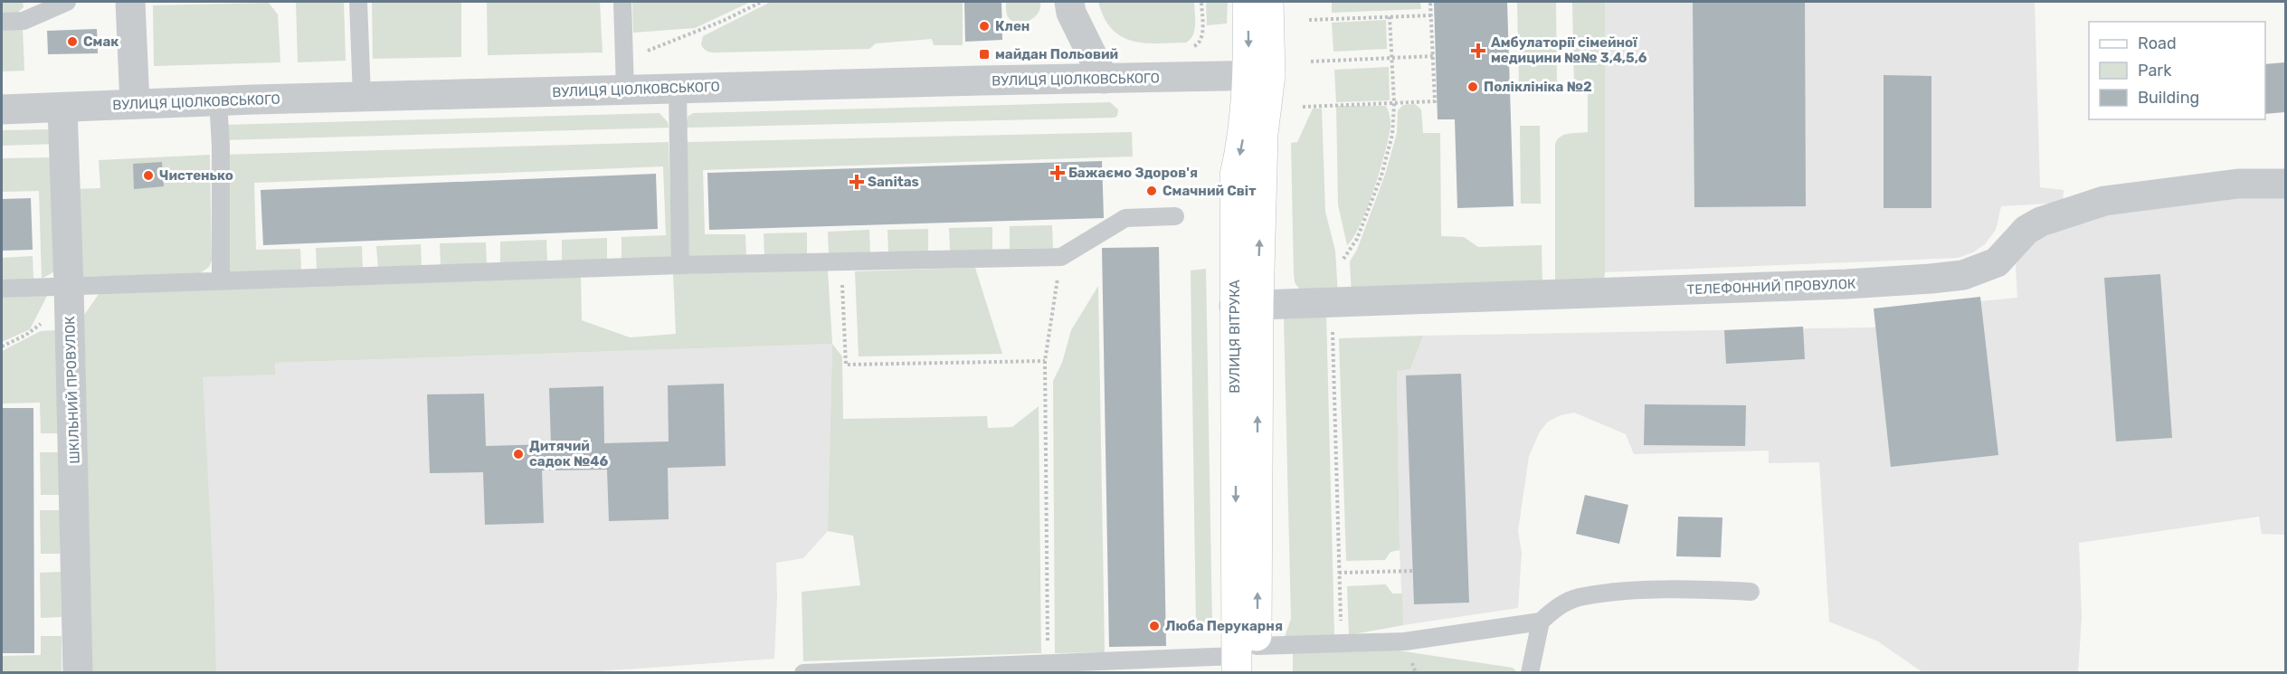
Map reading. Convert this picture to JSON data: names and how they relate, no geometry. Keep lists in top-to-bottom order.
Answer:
{
  "streets": {
    "main road": ["ВУЛИЦЯ ВІТРУКА"],
    "street": ["ВУЛИЦЯ ЦІОЛКОВСЬКОГО", "ТЕЛЕФОННИЙ ПРОВУЛОК", "ШКІЛЬНИЙ ПРОВУЛОК"]
  },
  "crossings": [
    ["ВУЛИЦЯ ЦІОЛКОВСЬКОГО", "ВУЛИЦЯ ВІТРУКА"],
    ["ВУЛИЦЯ ЦІОЛКОВСЬКОГО", "ШКІЛЬНИЙ ПРОВУЛОК"],
    ["ТЕЛЕФОННИЙ ПРОВУЛОК", "ВУЛИЦЯ ВІТРУКА"]
  ],
  "places": {
    "other": [
      "Клен",
      "Смак",
      "Поліклініка №2",
      "Чистенько",
      "Смачний Світ",
      "Дитячий садок №46",
      "Люба Перукарня"
    ],
    "health": ["Амбулаторії сімейної медицини №№ 3,4,5,6", "Бажаємо Здоров'я", "Sanitas"],
    "transit": ["майдан Польовий"]
  },
  "legend": ["Road", "Park", "Building"]
}
